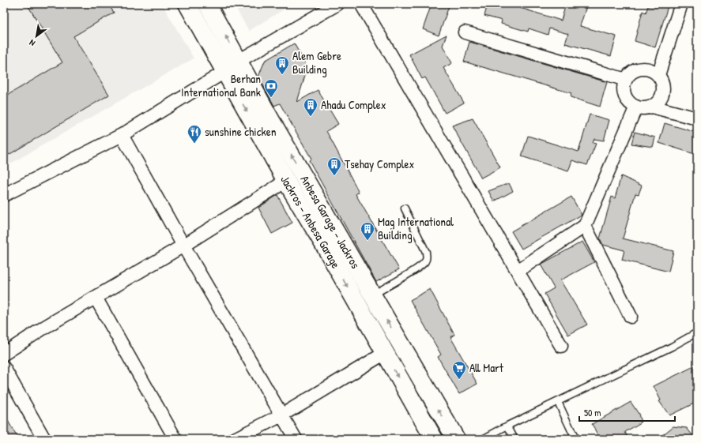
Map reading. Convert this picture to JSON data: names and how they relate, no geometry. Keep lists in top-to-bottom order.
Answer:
{
  "streets": {
    "main road": ["Jackros - Anbesa Garage", "Anbesa Garage - Jackros"]
  },
  "one_way": ["Jackros - Anbesa Garage", "Anbesa Garage - Jackros"],
  "places": {
    "building": [
      "Alem Gebre Building",
      "Ahadu Complex",
      "Tsehay Complex",
      "Mag International Building"
    ],
    "bank": ["Berhan International Bank"],
    "restaurant": ["sunshine chicken"],
    "supermarket": ["All Mart"]
  },
  "scale_bar": "50 m",
  "north": "bottom left"
}
